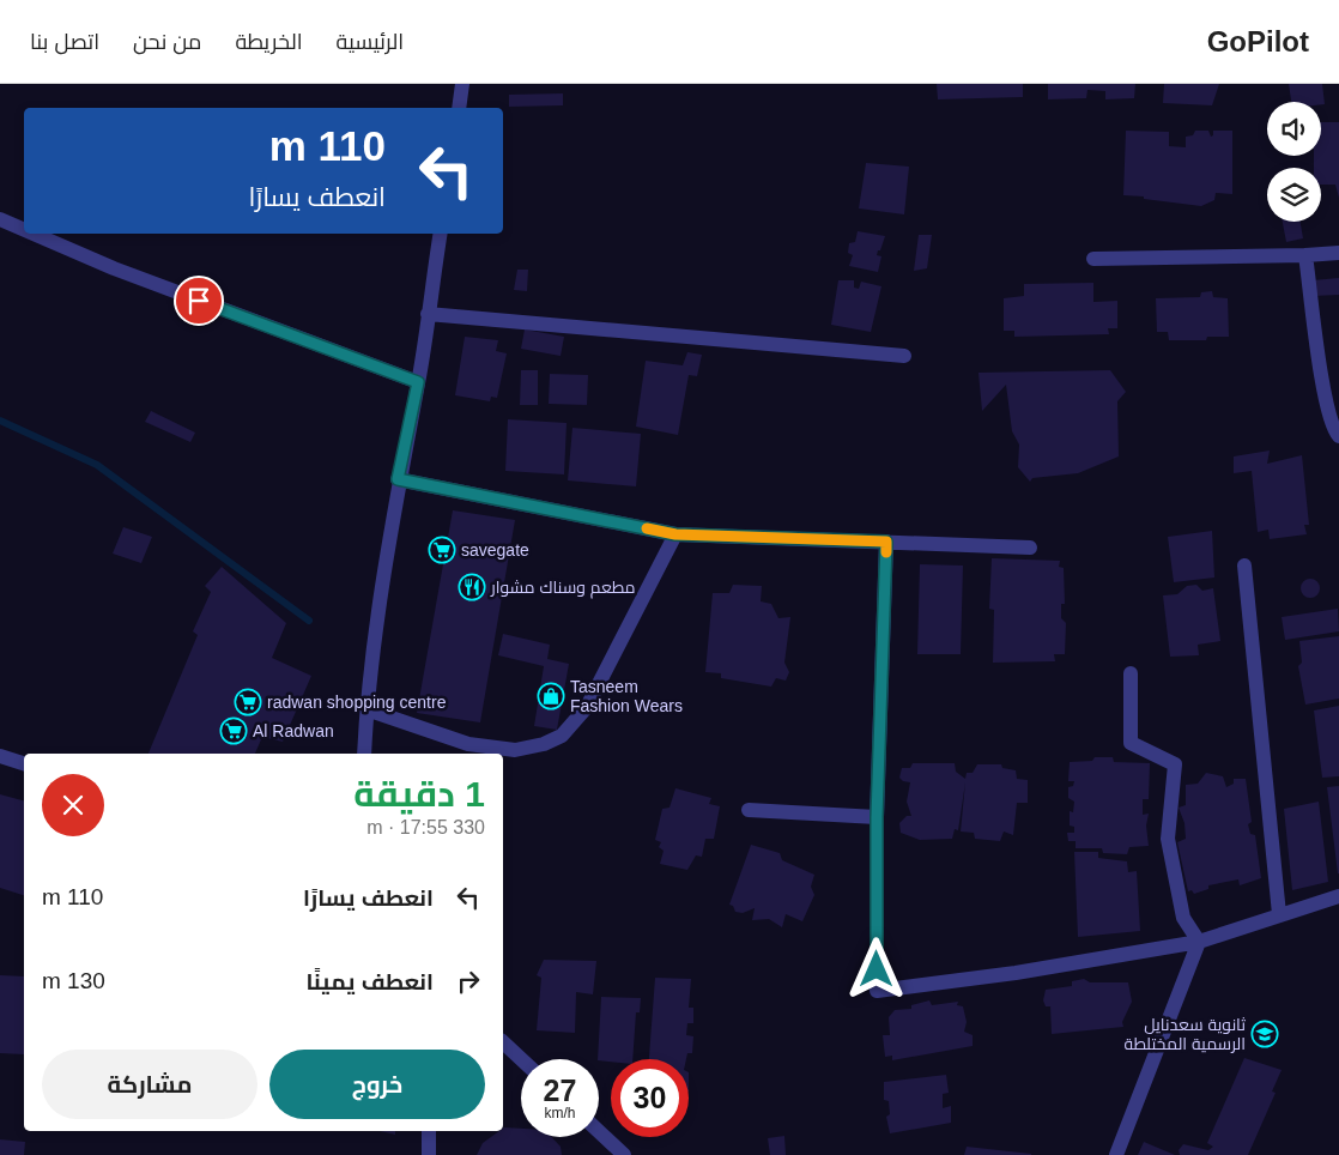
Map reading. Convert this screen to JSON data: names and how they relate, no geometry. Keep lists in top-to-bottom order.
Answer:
{
  "places": {
    "supermarket": ["savegate", "radwan shopping centre", "Al Radwan"],
    "restaurant": ["مطعم وسناك مشوار"],
    "shop": ["Tasneem Fashion Wears"],
    "school or university": ["ثانوية سعدنايل الرسمية المختلطة"]
  },
  "page": {
    "header": "GoPilot",
    "nav": [
      "الرئيسية",
      "الخريطة",
      "من نحن",
      "اتصل بنا"
    ],
    "turn": ["110 m", "انعطف يسارًا"],
    "heading": ["1 دقيقة", "330 m · 17:55"],
    "list": [
      {
        "name": "انعطف يسارًا",
        "value": "110 m"
      },
      {
        "name": "انعطف يمينًا",
        "value": "130 m"
      }
    ],
    "buttons": ["خروج", "مشاركة"],
    "speed": "27 km/h",
    "limit": "30"
  }
}
